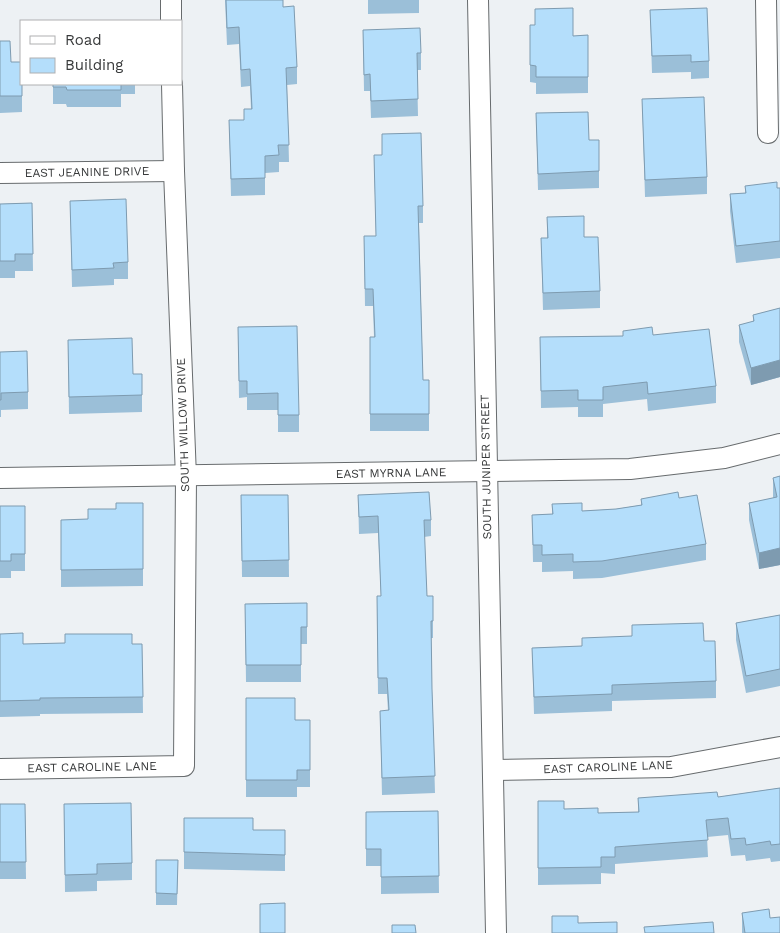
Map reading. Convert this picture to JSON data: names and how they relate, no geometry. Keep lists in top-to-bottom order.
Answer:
{
  "streets": {
    "street": [
      "EAST JEANINE DRIVE",
      "SOUTH WILLOW DRIVE",
      "SOUTH JUNIPER STREET",
      "EAST MYRNA LANE",
      "EAST CAROLINE LANE"
    ]
  },
  "crossings": [
    ["EAST JEANINE DRIVE", "SOUTH WILLOW DRIVE"],
    ["SOUTH WILLOW DRIVE", "EAST MYRNA LANE"],
    ["SOUTH WILLOW DRIVE", "EAST CAROLINE LANE"],
    ["SOUTH JUNIPER STREET", "EAST MYRNA LANE"],
    ["SOUTH JUNIPER STREET", "EAST CAROLINE LANE"]
  ],
  "legend": ["Road", "Building"]
}
